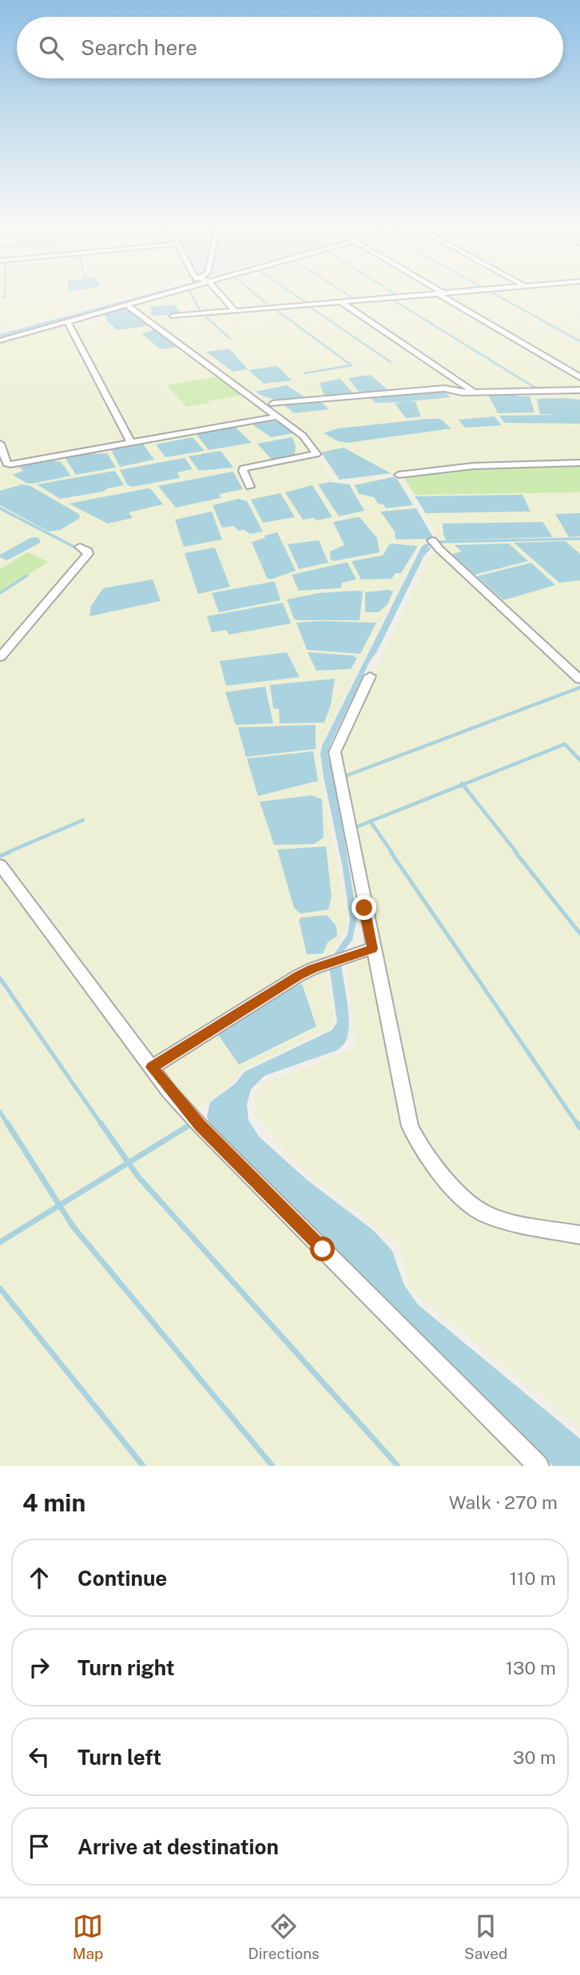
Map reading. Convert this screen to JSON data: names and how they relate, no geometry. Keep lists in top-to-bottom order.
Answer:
{
  "page": {
    "search": "Search here",
    "heading": ["4 min", "Walk · 270 m"],
    "list": [
      ["Continue", "110 m"],
      ["Turn right", "130 m"],
      ["Turn left", "30 m"],
      "Arrive at destination"
    ],
    "nav": ["Map", "Directions", "Saved"]
  }
}
